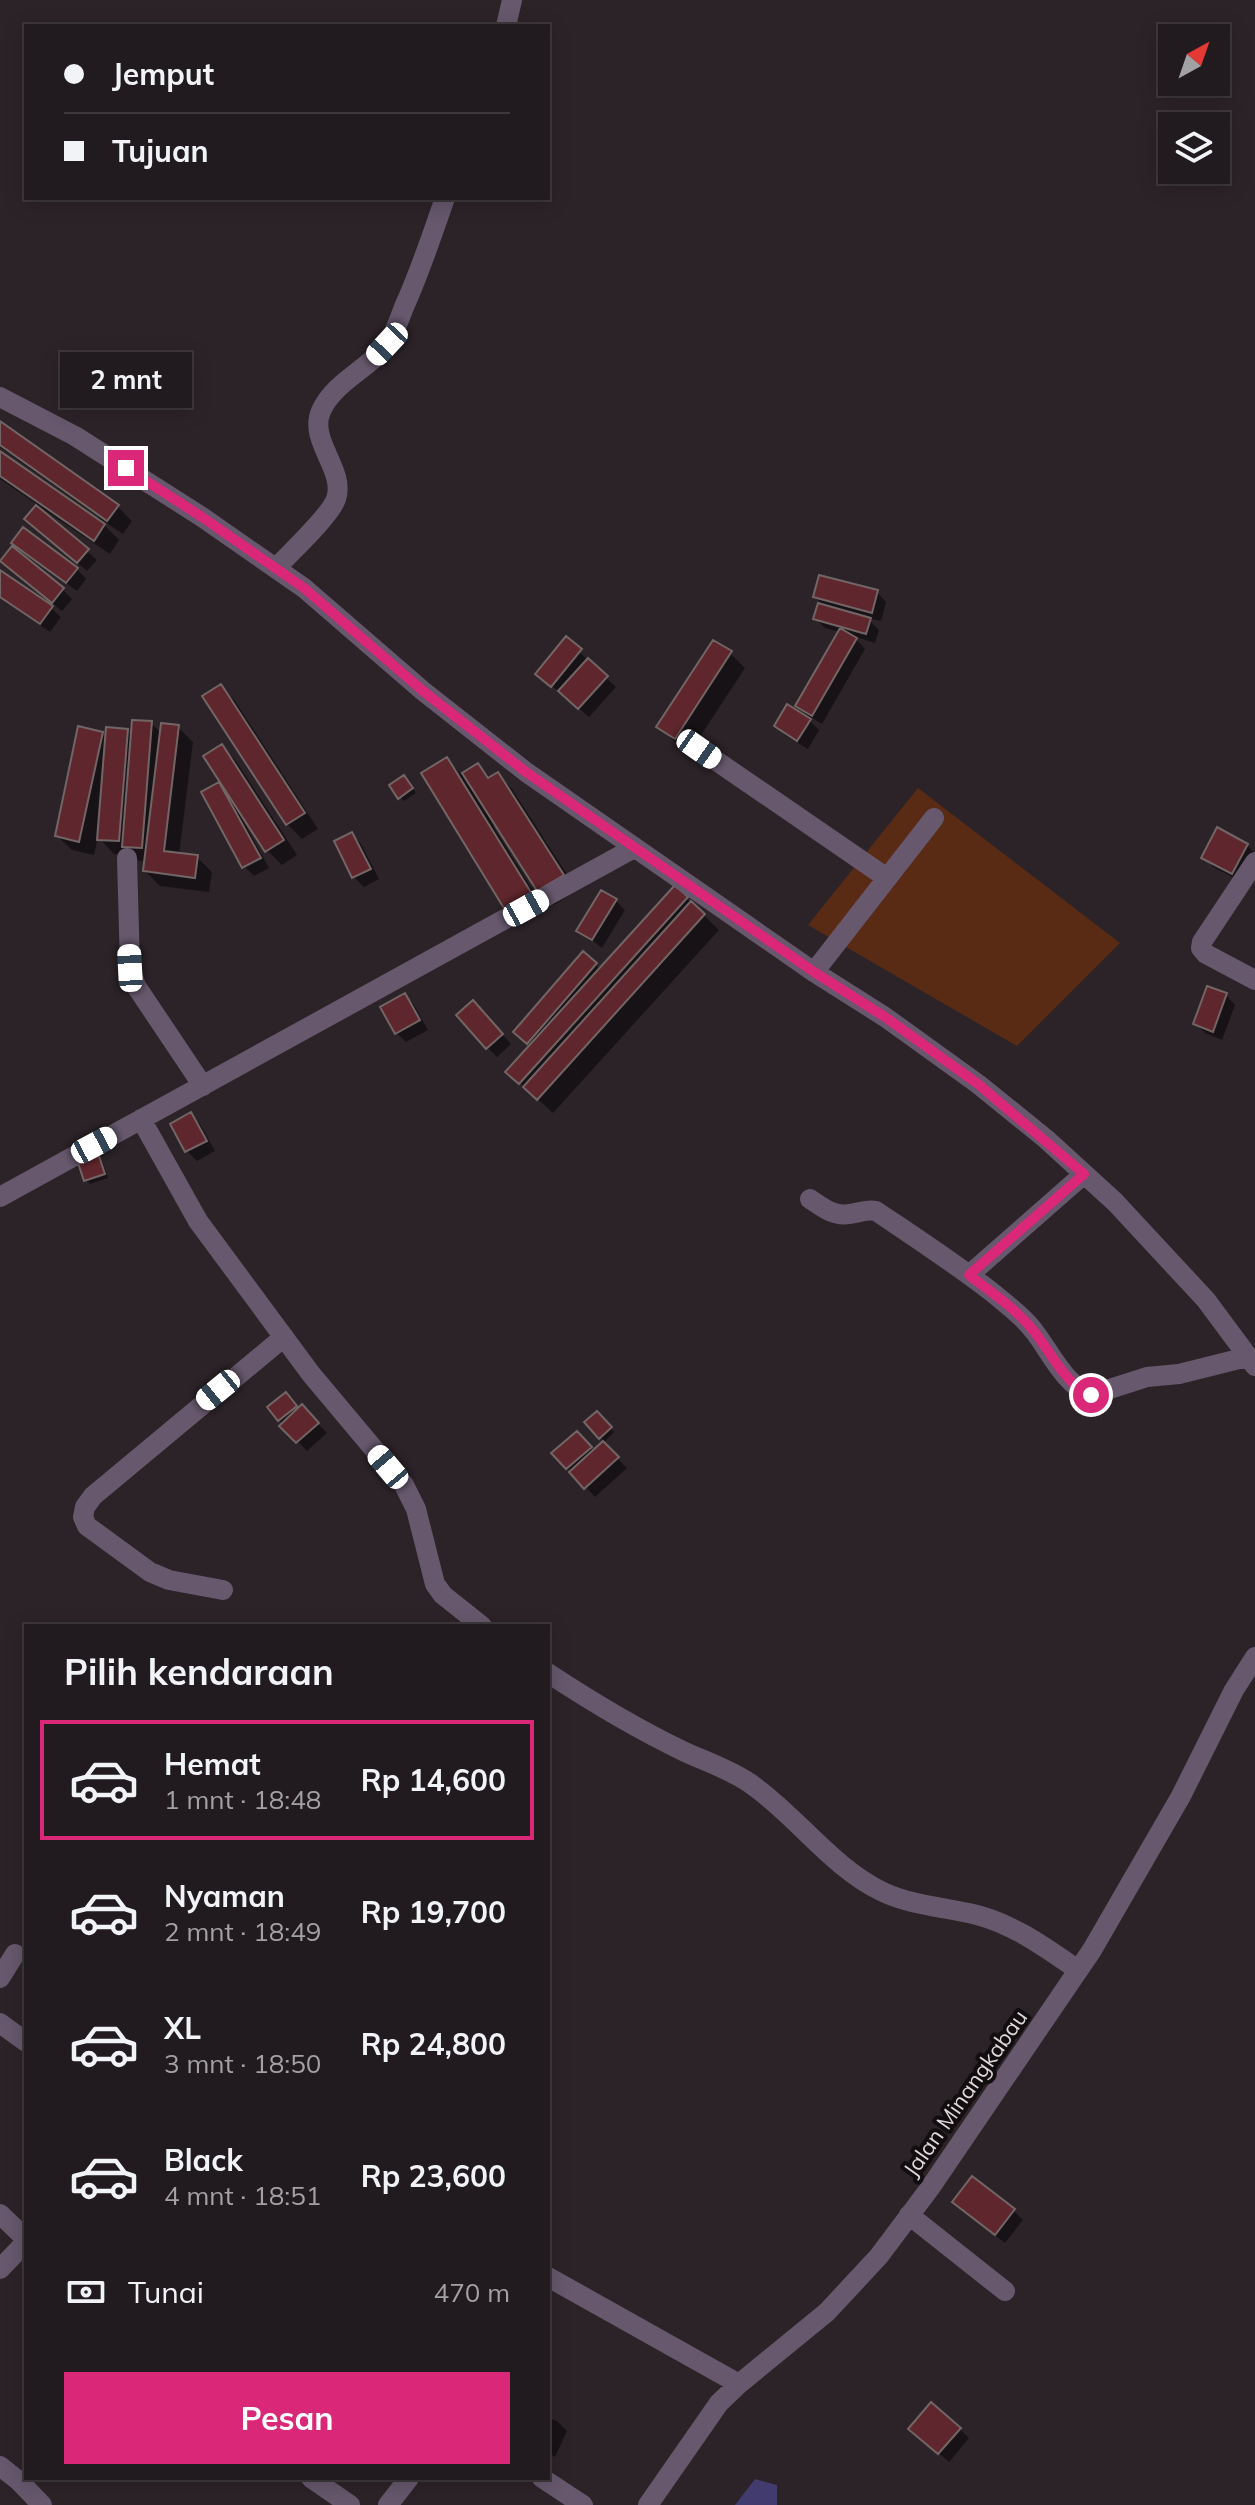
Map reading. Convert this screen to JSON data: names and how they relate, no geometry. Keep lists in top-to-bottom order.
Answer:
{
  "streets": {
    "street": ["Jalan Minangkabau"]
  },
  "north": "top right",
  "page": {
    "banner": ["Jemput", "Tujuan"],
    "bubble": "2 mnt",
    "heading": "Pilih kendaraan",
    "list": [
      {
        "name": "Hemat",
        "note": "1 mnt · 18:48",
        "value": "Rp 14,600"
      },
      {
        "name": "Nyaman",
        "note": "2 mnt · 18:49",
        "value": "Rp 19,700"
      },
      {
        "name": "XL",
        "note": "3 mnt · 18:50",
        "value": "Rp 24,800"
      },
      {
        "name": "Black",
        "note": "4 mnt · 18:51",
        "value": "Rp 23,600"
      }
    ],
    "pay": ["Tunai", "470 m"],
    "buttons": "Pesan"
  }
}
